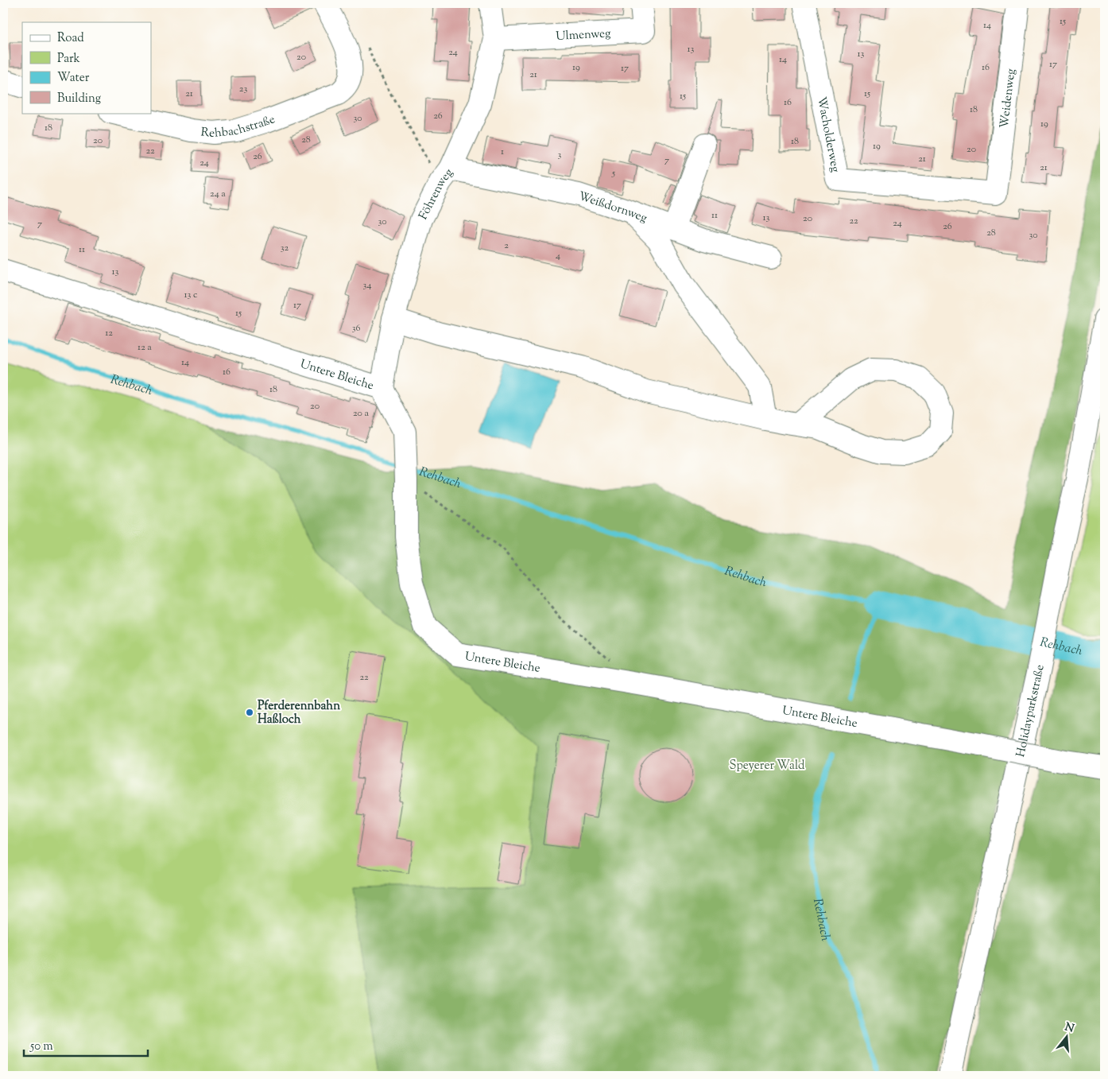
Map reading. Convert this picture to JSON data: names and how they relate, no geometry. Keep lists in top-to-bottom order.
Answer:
{
  "streets": {
    "street": [
      "Ulmenweg",
      "Weidenweg",
      "Rehbachstraße",
      "Wacholderweg",
      "Föhrenweg",
      "Weißdornweg",
      "Untere Bleiche",
      "Holidayparkstraße"
    ]
  },
  "crossings": [
    ["Ulmenweg", "Föhrenweg"],
    ["Weidenweg", "Wacholderweg"],
    ["Föhrenweg", "Weißdornweg"],
    ["Föhrenweg", "Untere Bleiche"]
  ],
  "water": ["Rehbach"],
  "parks": ["Speyerer Wald"],
  "places": ["Pferderennbahn Haßloch"],
  "house_numbers": [
    "15",
    "14",
    "13",
    "24",
    "13",
    "20",
    "14",
    "17",
    "19",
    "16",
    "17",
    "21",
    "23",
    "21",
    "15",
    "15",
    "16",
    "18",
    "26",
    "30",
    "19",
    "18",
    "28",
    "20",
    "18",
    "19",
    "20",
    "22",
    "1",
    "3",
    "26",
    "21",
    "7",
    "24",
    "21",
    "5",
    "24 a",
    "11",
    "13",
    "20",
    "22",
    "30",
    "24",
    "7",
    "26",
    "28",
    "30",
    "2",
    "32",
    "11",
    "4",
    "13",
    "34",
    "13 c",
    "17",
    "15",
    "36",
    "12",
    "12 a",
    "14",
    "16",
    "18",
    "20",
    "20 a",
    "22"
  ],
  "legend": [
    "Road",
    "Park",
    "Water",
    "Building"
  ],
  "scale_bar": "50 m",
  "north": "top"
}
